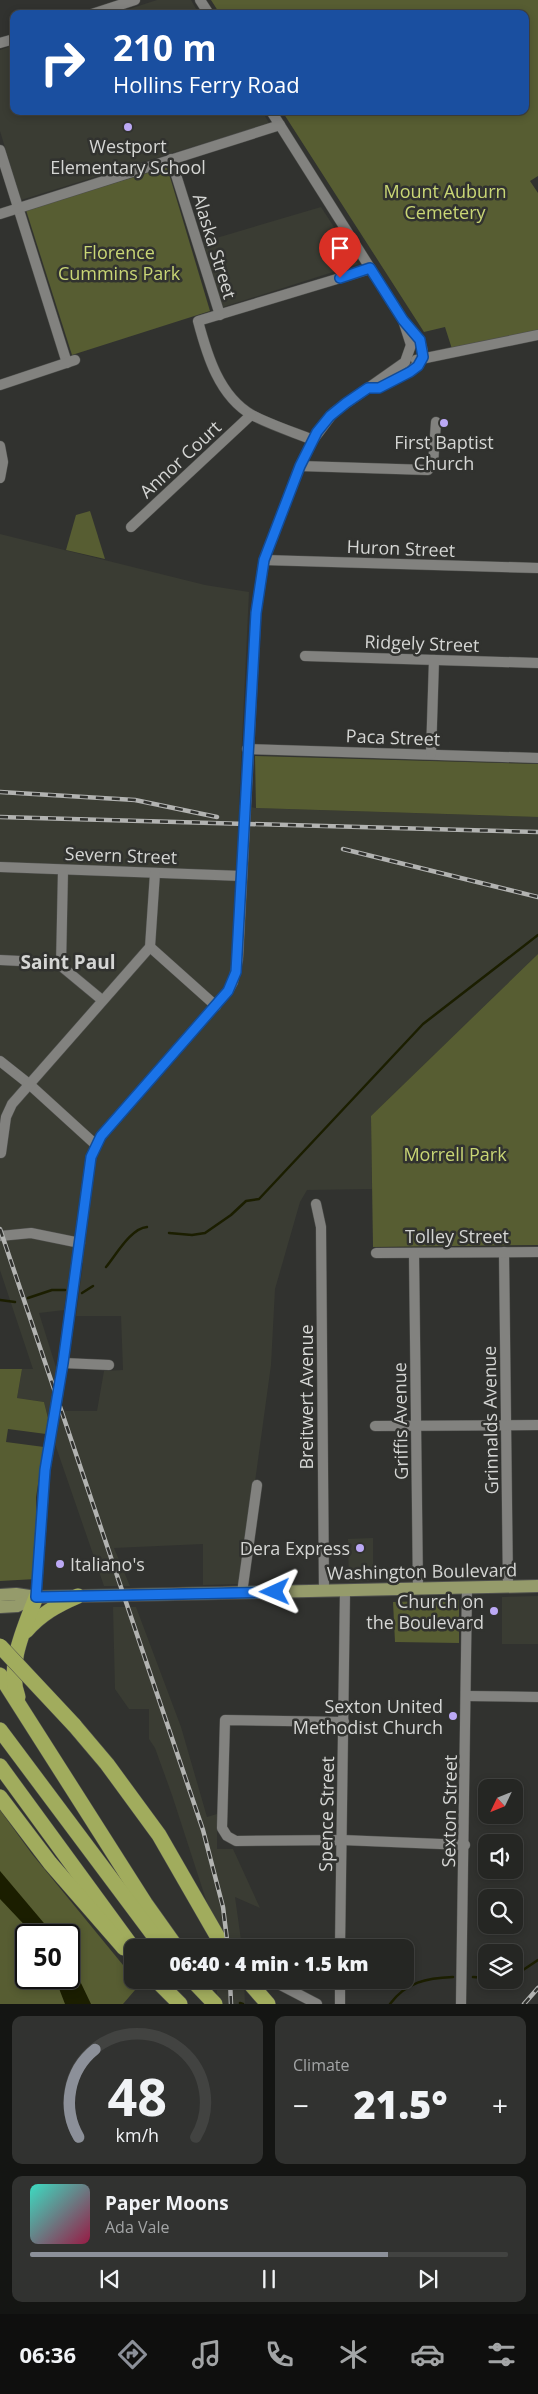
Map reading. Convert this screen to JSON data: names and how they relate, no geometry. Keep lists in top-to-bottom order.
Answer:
{
  "streets": {
    "main road": ["Washington Boulevard"],
    "street": [
      "Alaska Street",
      "Annor Court",
      "Huron Street",
      "Ridgely Street",
      "Paca Street",
      "Severn Street",
      "Tolley Street",
      "Breitwert Avenue",
      "Grinnalds Avenue",
      "Griffis Avenue",
      "Sexton Street",
      "Spence Street"
    ]
  },
  "crossings": [
    ["Tolley Street", "Grinnalds Avenue"],
    ["Tolley Street", "Griffis Avenue"],
    ["Breitwert Avenue", "Washington Boulevard"],
    ["Grinnalds Avenue", "Washington Boulevard"],
    ["Griffis Avenue", "Washington Boulevard"],
    ["Washington Boulevard", "Sexton Street"],
    ["Washington Boulevard", "Spence Street"]
  ],
  "districts": ["Saint Paul"],
  "parks": ["Mount Auburn Cemetery", "Florence Cummins Park", "Morrell Park"],
  "places": [
    "Westport Elementary School",
    "First Baptist Church",
    "Dera Express",
    "Italiano's",
    "Church on the Boulevard",
    "Sexton United Methodist Church"
  ],
  "north": "bottom left",
  "page": {
    "turn": ["210 m", "Hollins Ferry Road"],
    "limit": "50",
    "trip": "06:40 · 4 min · 1.5 km",
    "tile": "Climate",
    "heat": ["−", "21.5°", "+"],
    "song": ["Paper Moons", "Ada Vale"],
    "tabs": "06:36",
    "gauge": ["48", "km/h"]
  }
}
